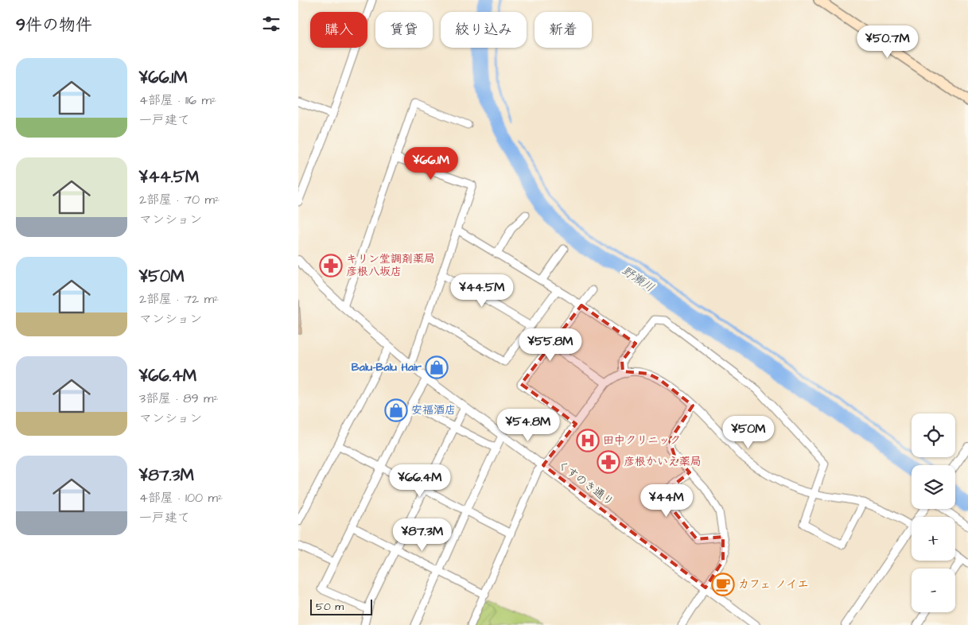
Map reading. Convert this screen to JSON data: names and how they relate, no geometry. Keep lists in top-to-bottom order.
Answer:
{
  "streets": {
    "street": ["くすのき通り"]
  },
  "water": ["野瀬川"],
  "places": {
    "pharmacy": ["キリン堂調剤薬局 彦根八坂店", "彦根かいえ薬局"],
    "shop": ["Balu-Balu Hair", "安福酒店"],
    "hospital": ["田中クリニック"],
    "cafe": ["カフェ ノイエ"]
  },
  "scale_bar": "50 m",
  "page": {
    "heading": "9件の物件",
    "chip": [
      "購入",
      "賃貸",
      "絞り込み",
      "新着"
    ],
    "price": [
      "¥50.7M",
      "¥66.1M",
      "¥44.5M",
      "¥55.8M",
      "¥54.8M",
      "¥50M",
      "¥66.4M",
      "¥44M",
      "¥87.3M"
    ],
    "list": [
      {
        "name": "¥66.1M",
        "note": "4部屋 · 116 m² · 一戸建て"
      },
      {
        "name": "¥44.5M",
        "note": "2部屋 · 70 m² · マンション"
      },
      {
        "name": "¥50M",
        "note": "2部屋 · 72 m² · マンション"
      },
      {
        "name": "¥66.4M",
        "note": "3部屋 · 89 m² · マンション"
      },
      {
        "name": "¥87.3M",
        "note": "4部屋 · 100 m² · 一戸建て"
      }
    ],
    "map_buttons": ["+", "−"],
    "scale": "50 m"
  }
}
